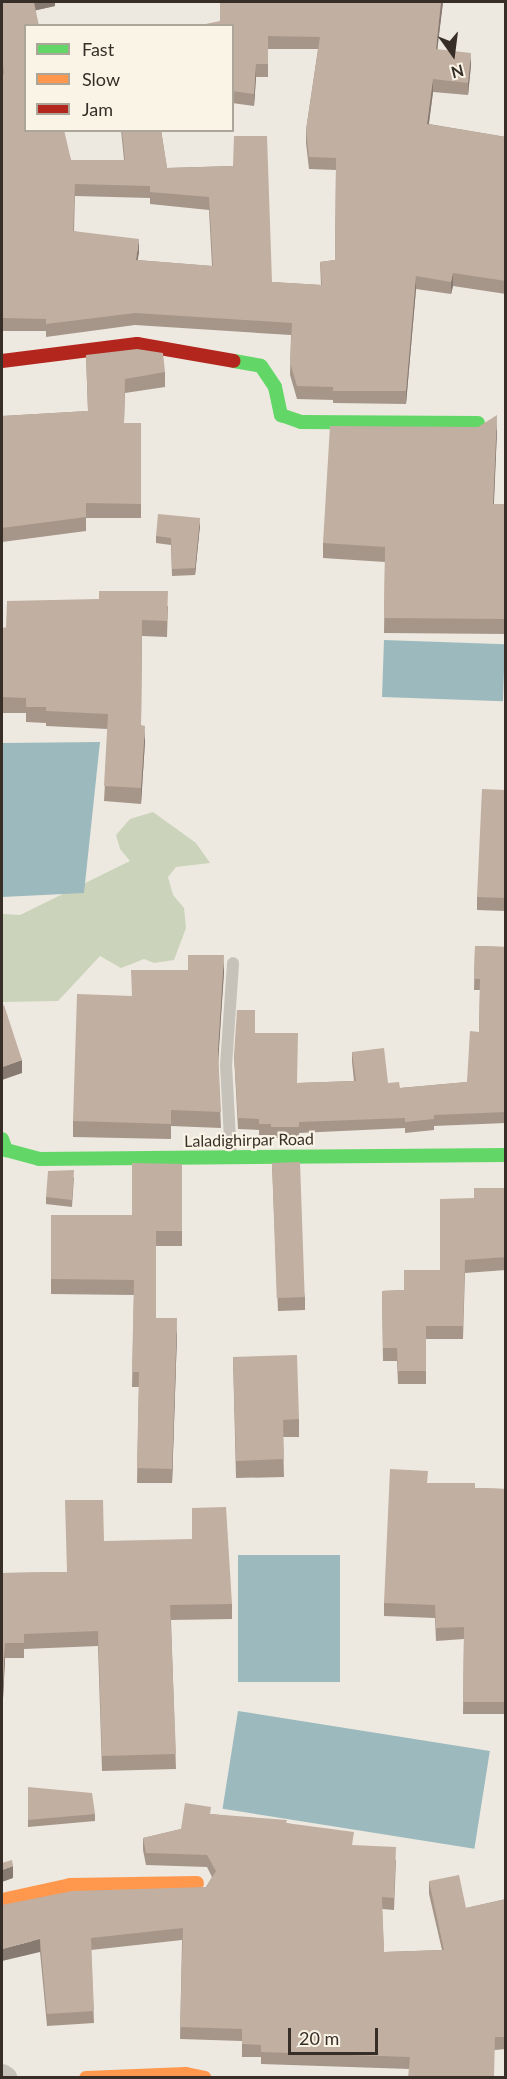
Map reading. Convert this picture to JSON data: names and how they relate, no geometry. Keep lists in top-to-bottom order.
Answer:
{
  "streets": {
    "street": ["Laladighirpar Road"]
  },
  "legend": ["Fast", "Slow", "Jam"],
  "scale_bar": "20 m",
  "north": "bottom"
}
